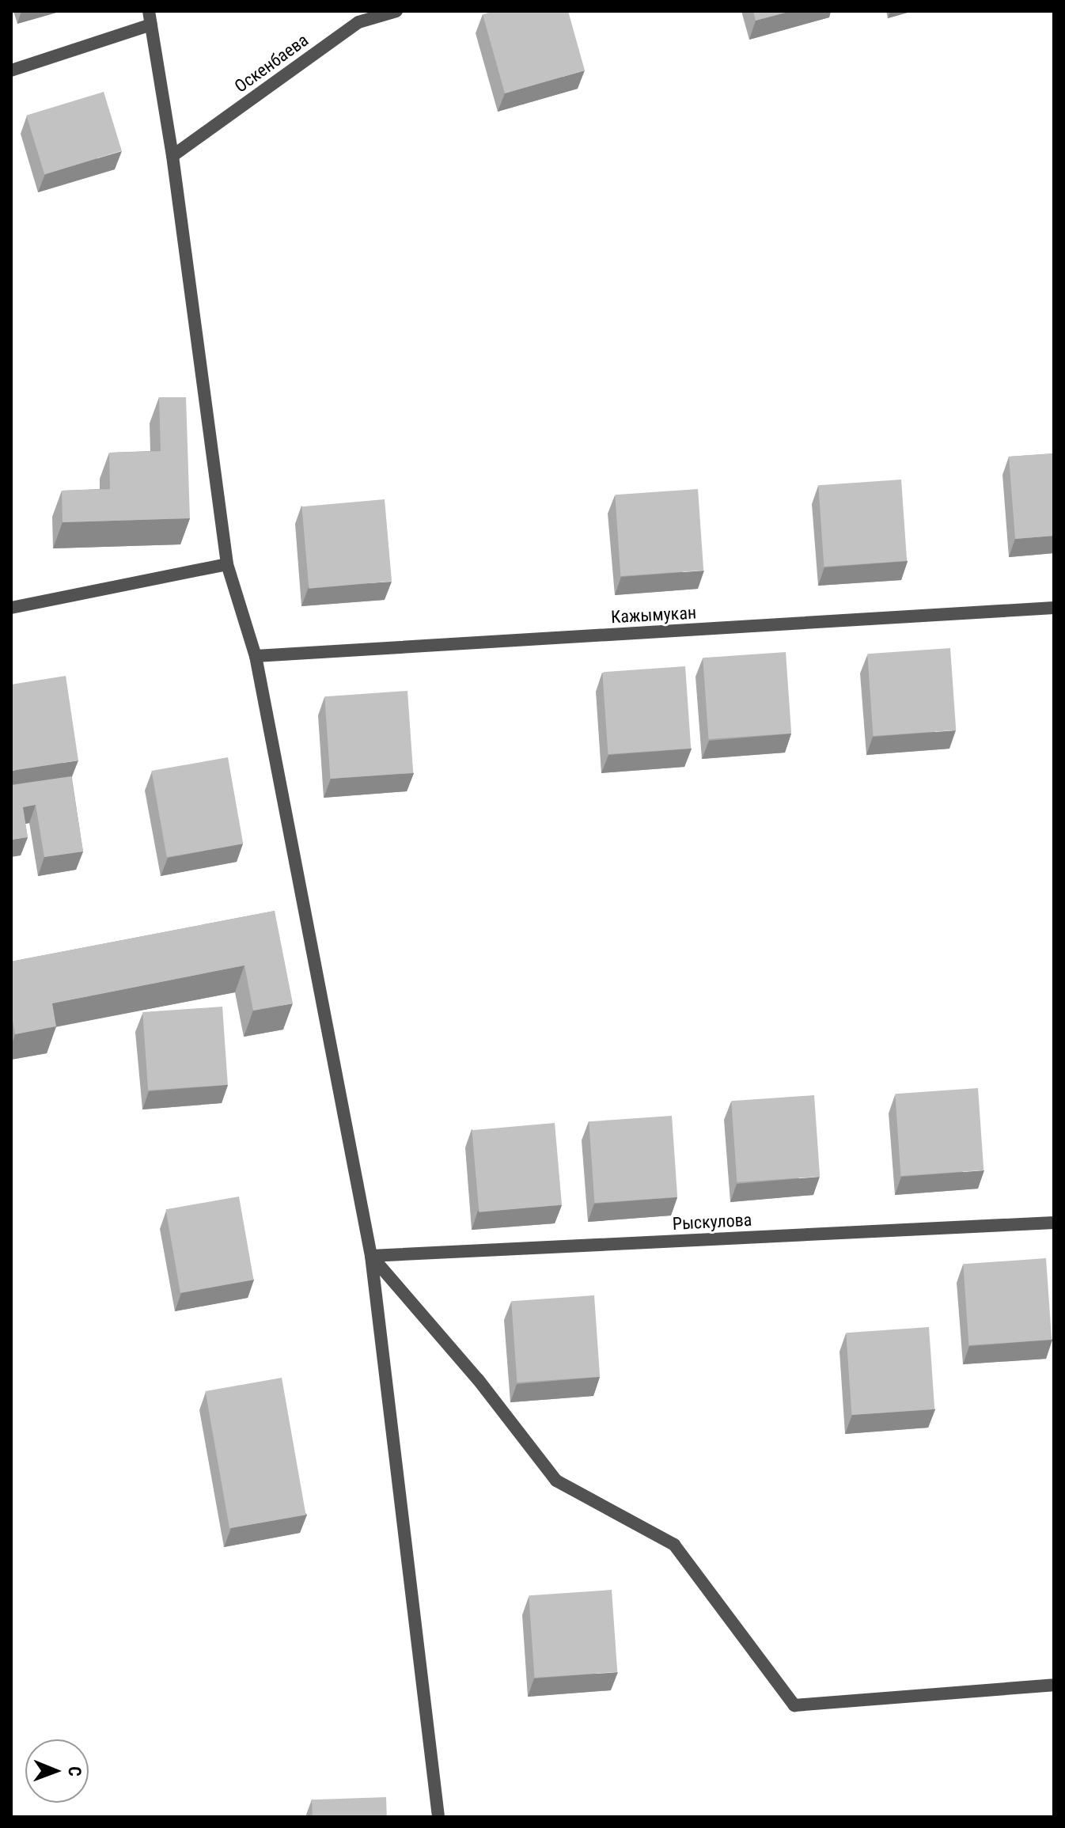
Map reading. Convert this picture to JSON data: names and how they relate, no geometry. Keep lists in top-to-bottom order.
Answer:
{
  "streets": {
    "street": ["Оскенбаева", "Кажымукан", "Рыскулова"]
  },
  "north": "right"
}
